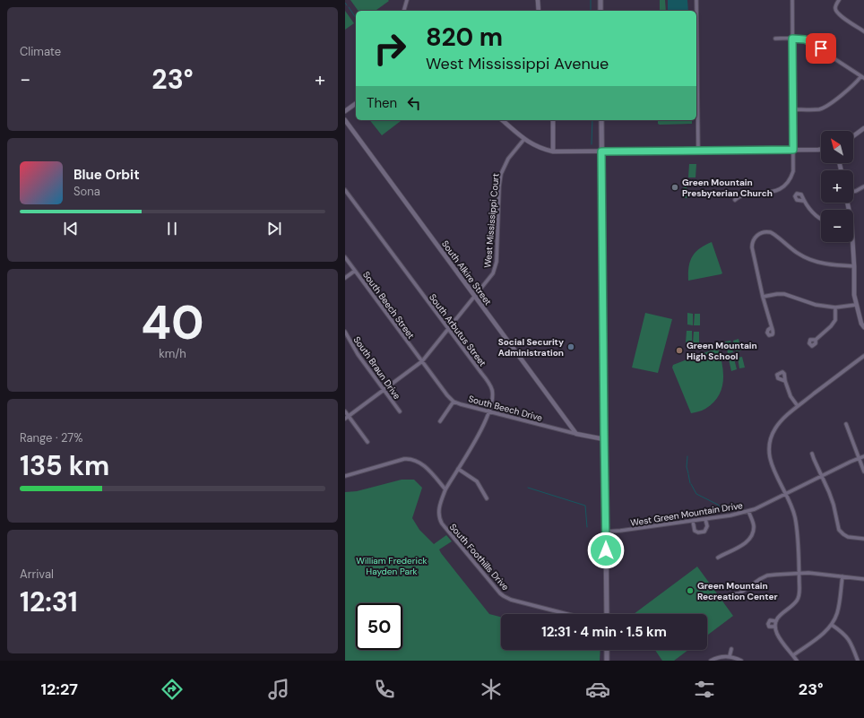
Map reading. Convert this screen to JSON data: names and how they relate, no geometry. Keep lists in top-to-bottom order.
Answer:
{
  "streets": {
    "street": [
      "West Mississippi Court",
      "South Alkire Street",
      "South Beech Street",
      "South Arbutus Street",
      "South Braun Drive",
      "South Beech Drive",
      "West Green Mountain Drive",
      "South Foothills Drive"
    ]
  },
  "crossings": [
    ["West Mississippi Court", "South Alkire Street"],
    ["West Mississippi Court", "South Beech Street"],
    ["West Mississippi Court", "South Arbutus Street"],
    ["West Mississippi Court", "South Braun Drive"],
    ["South Alkire Street", "South Beech Drive"],
    ["South Arbutus Street", "South Beech Drive"],
    ["South Arbutus Street", "South Foothills Drive"]
  ],
  "parks": ["William Frederick Hayden Park"],
  "places": [
    "Green Mountain Presbyterian Church",
    "Social Security Administration",
    "Green Mountain High School",
    "Green Mountain Recreation Center"
  ],
  "north": "top left",
  "page": {
    "tile": [
      "Climate",
      ["40", "km/h"],
      ["Range · 27%", "135 km"],
      ["Arrival", "12:31"]
    ],
    "turn": ["820 m", "West Mississippi Avenue"],
    "heat": ["−", "23°", "+"],
    "then": "Then",
    "map_buttons": ["+", "−"],
    "song": ["Blue Orbit", "Sona"],
    "limit": "50",
    "trip": "12:31 · 4 min · 1.5 km",
    "tabs": ["12:27", "23°"]
  }
}
